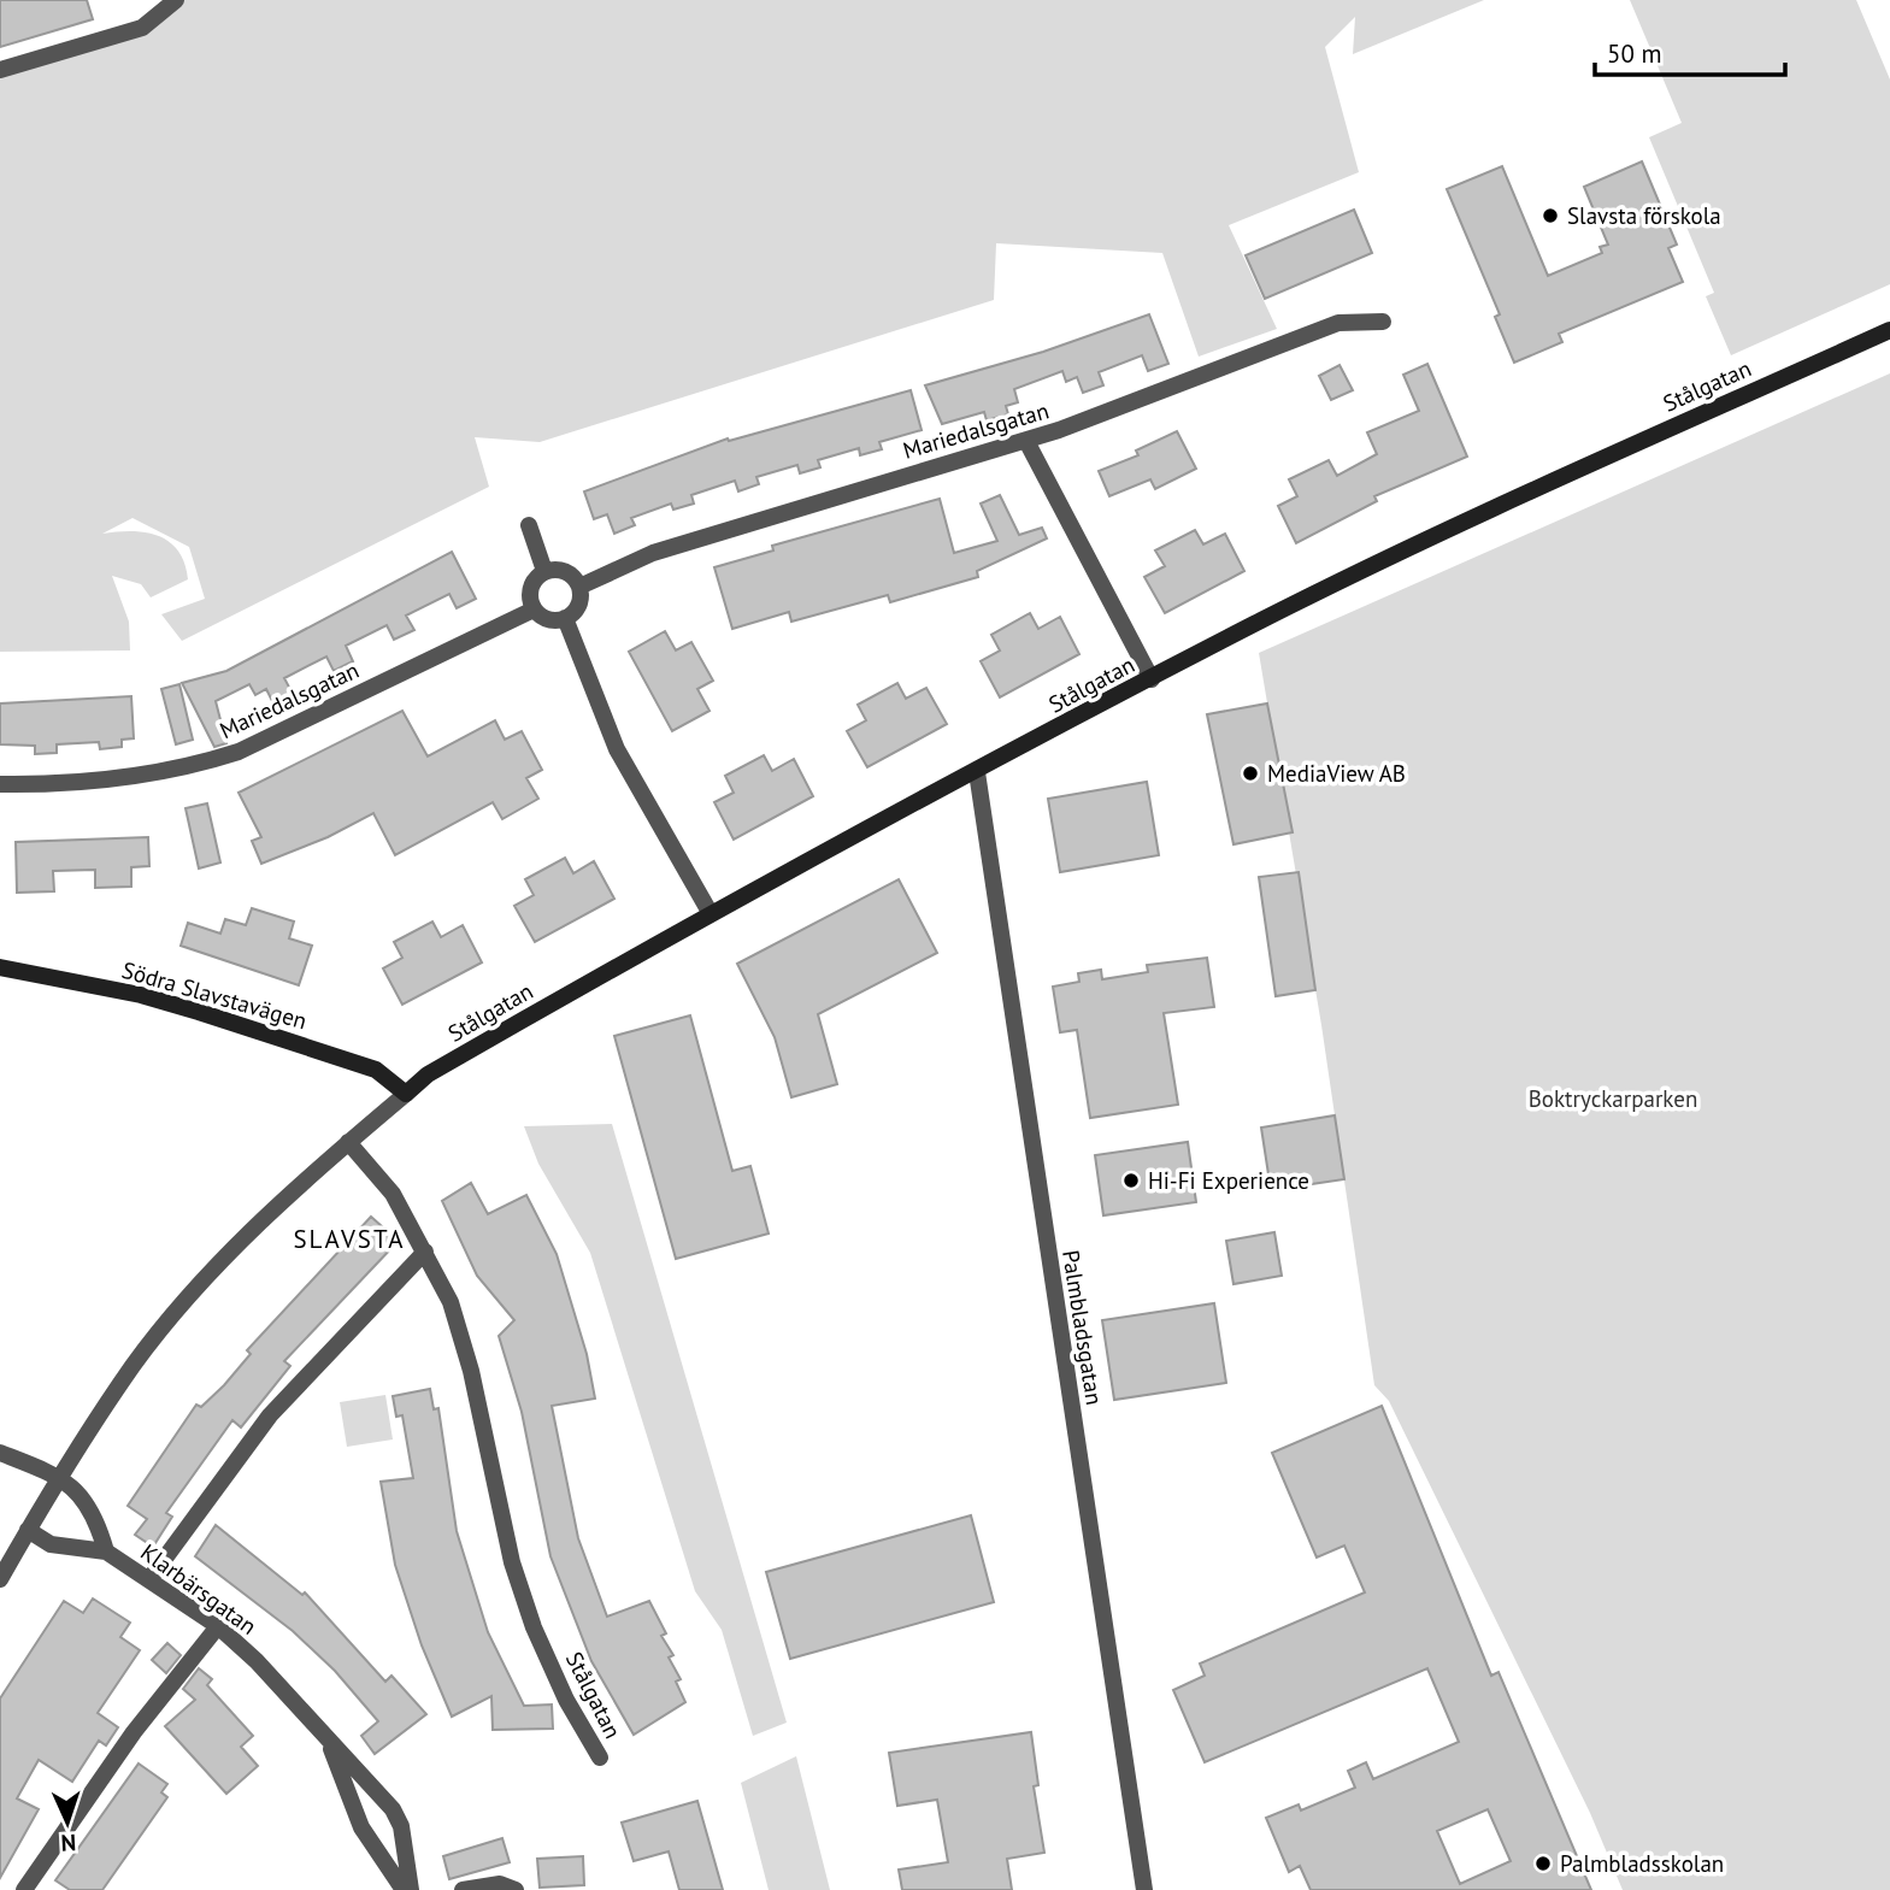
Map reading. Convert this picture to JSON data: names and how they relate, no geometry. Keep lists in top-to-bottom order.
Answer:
{
  "streets": {
    "street": [
      "Stålgatan",
      "Mariedalsgatan",
      "Södra Slavstavägen",
      "Palmbladsgatan",
      "Klarbärsgatan"
    ]
  },
  "crossings": [
    ["Stålgatan", "Södra Slavstavägen"],
    ["Stålgatan", "Palmbladsgatan"],
    ["Stålgatan", "Klarbärsgatan"]
  ],
  "districts": ["SLAVSTA"],
  "parks": ["Boktryckarparken"],
  "places": [
    "Slavsta förskola",
    "MediaView AB",
    "Hi-Fi Experience",
    "Palmbladsskolan"
  ],
  "scale_bar": "50 m",
  "north": "bottom"
}
